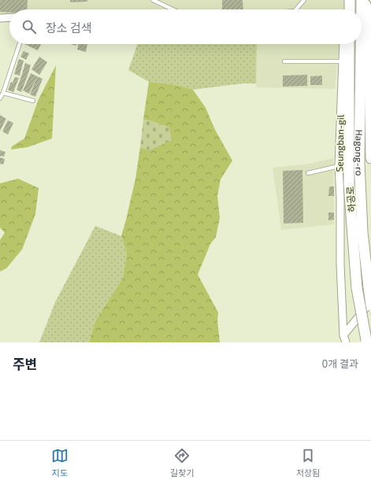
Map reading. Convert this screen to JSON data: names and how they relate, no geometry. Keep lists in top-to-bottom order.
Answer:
{
  "streets": {
    "street": ["Seungban-gil", "Hagong-ro", "하공로"]
  },
  "page": {
    "search": "장소 검색",
    "heading": ["주변", "0개 결과"],
    "nav": ["지도", "길찾기", "저장됨"]
  }
}
